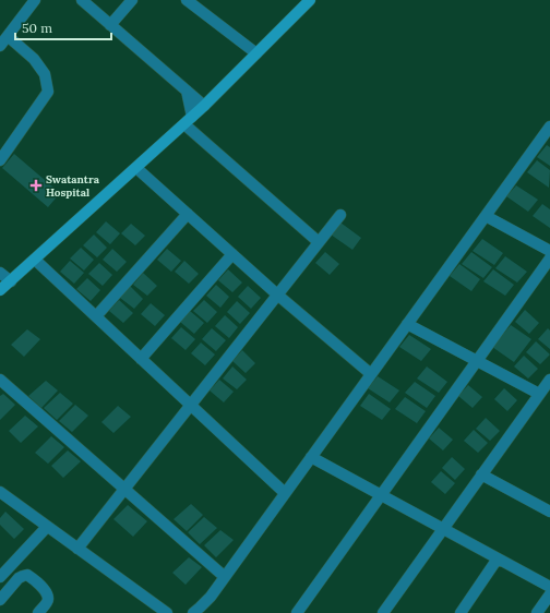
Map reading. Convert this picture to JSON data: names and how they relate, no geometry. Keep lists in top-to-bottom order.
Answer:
{
  "places": {
    "health": ["Swatantra Hospital"]
  },
  "scale_bar": "50 m"
}
